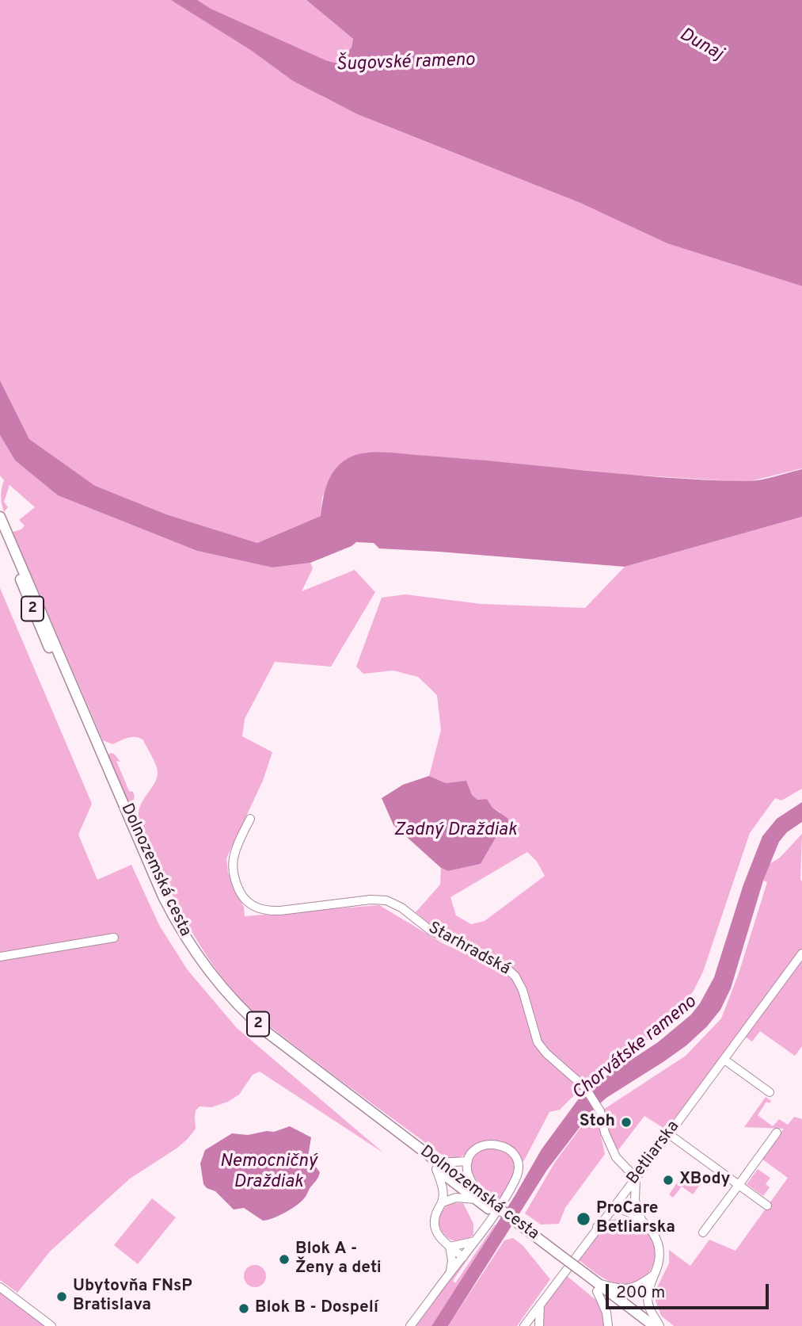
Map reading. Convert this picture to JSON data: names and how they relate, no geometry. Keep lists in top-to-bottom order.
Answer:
{
  "streets": {
    "main road": ["2", "Dolnozemská cesta"],
    "street": ["Starhradská", "Betliarska"]
  },
  "crossings": [
    ["Starhradská", "Betliarska"]
  ],
  "water": [
    "Dunaj",
    "Šugovské rameno",
    "Zadný Draždiak",
    "Chorvátske rameno",
    "Nemocničný Draždiak"
  ],
  "places": [
    "Stoh",
    "XBody",
    "ProCare Betliarska",
    "Blok A - Ženy a deti",
    "Ubytovňa FNsP Bratislava",
    "Blok B - Dospelí"
  ],
  "scale_bar": "200 m"
}
